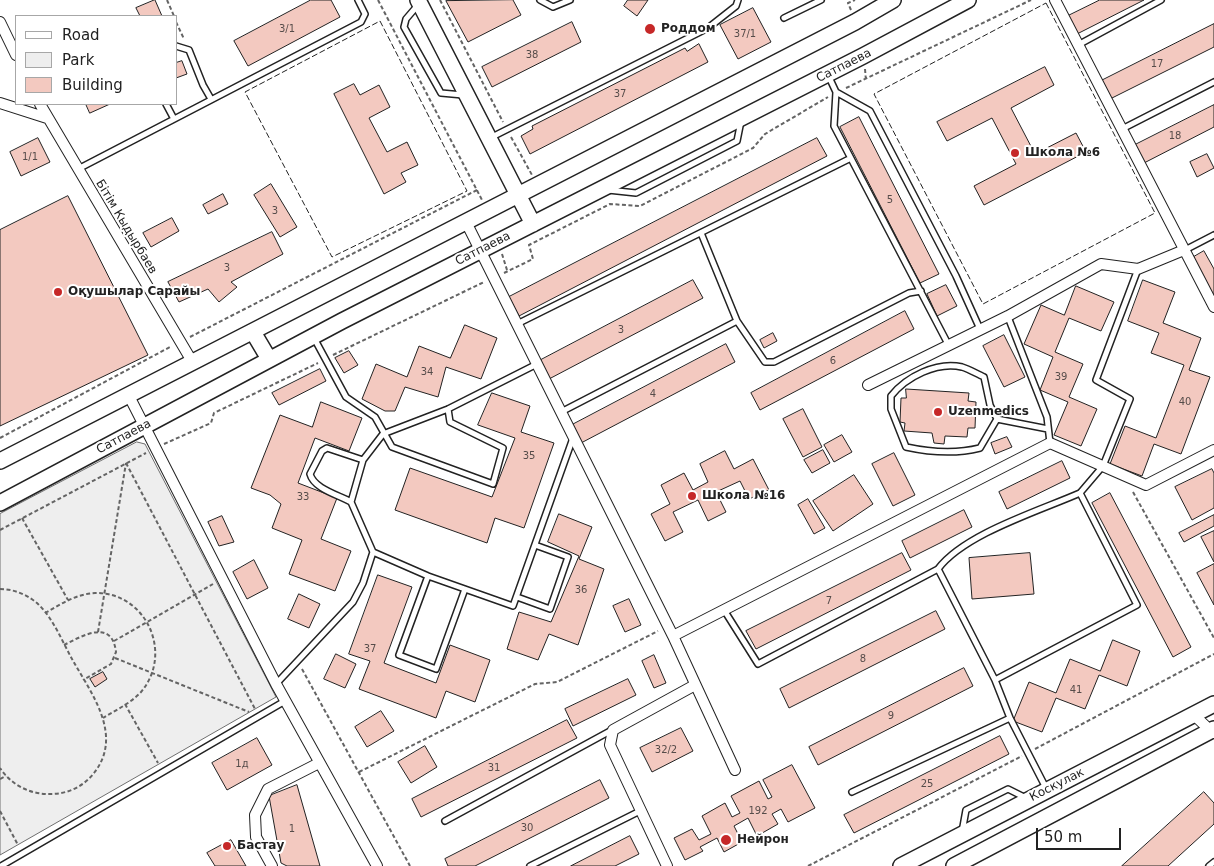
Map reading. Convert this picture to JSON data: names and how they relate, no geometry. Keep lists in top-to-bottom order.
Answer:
{
  "streets": {
    "street": ["Сатпаева", "Бiтiм Кыдырбаев", "Коскулак"]
  },
  "places": [
    "Роддом",
    "Школа №6",
    "Оқушылар Сарайы",
    "Uzenmedics",
    "Школа №16",
    "Нейрон",
    "Бастау"
  ],
  "house_numbers": [
    "3/1",
    "37/1",
    "38",
    "17",
    "37",
    "18",
    "1/1",
    "5",
    "3",
    "3",
    "3",
    "6",
    "34",
    "39",
    "4",
    "40",
    "35",
    "33",
    "36",
    "7",
    "37",
    "8",
    "41",
    "9",
    "32/2",
    "1д",
    "31",
    "25",
    "192",
    "30",
    "1"
  ],
  "legend": ["Road", "Park", "Building"],
  "scale_bar": "50 m"
}
